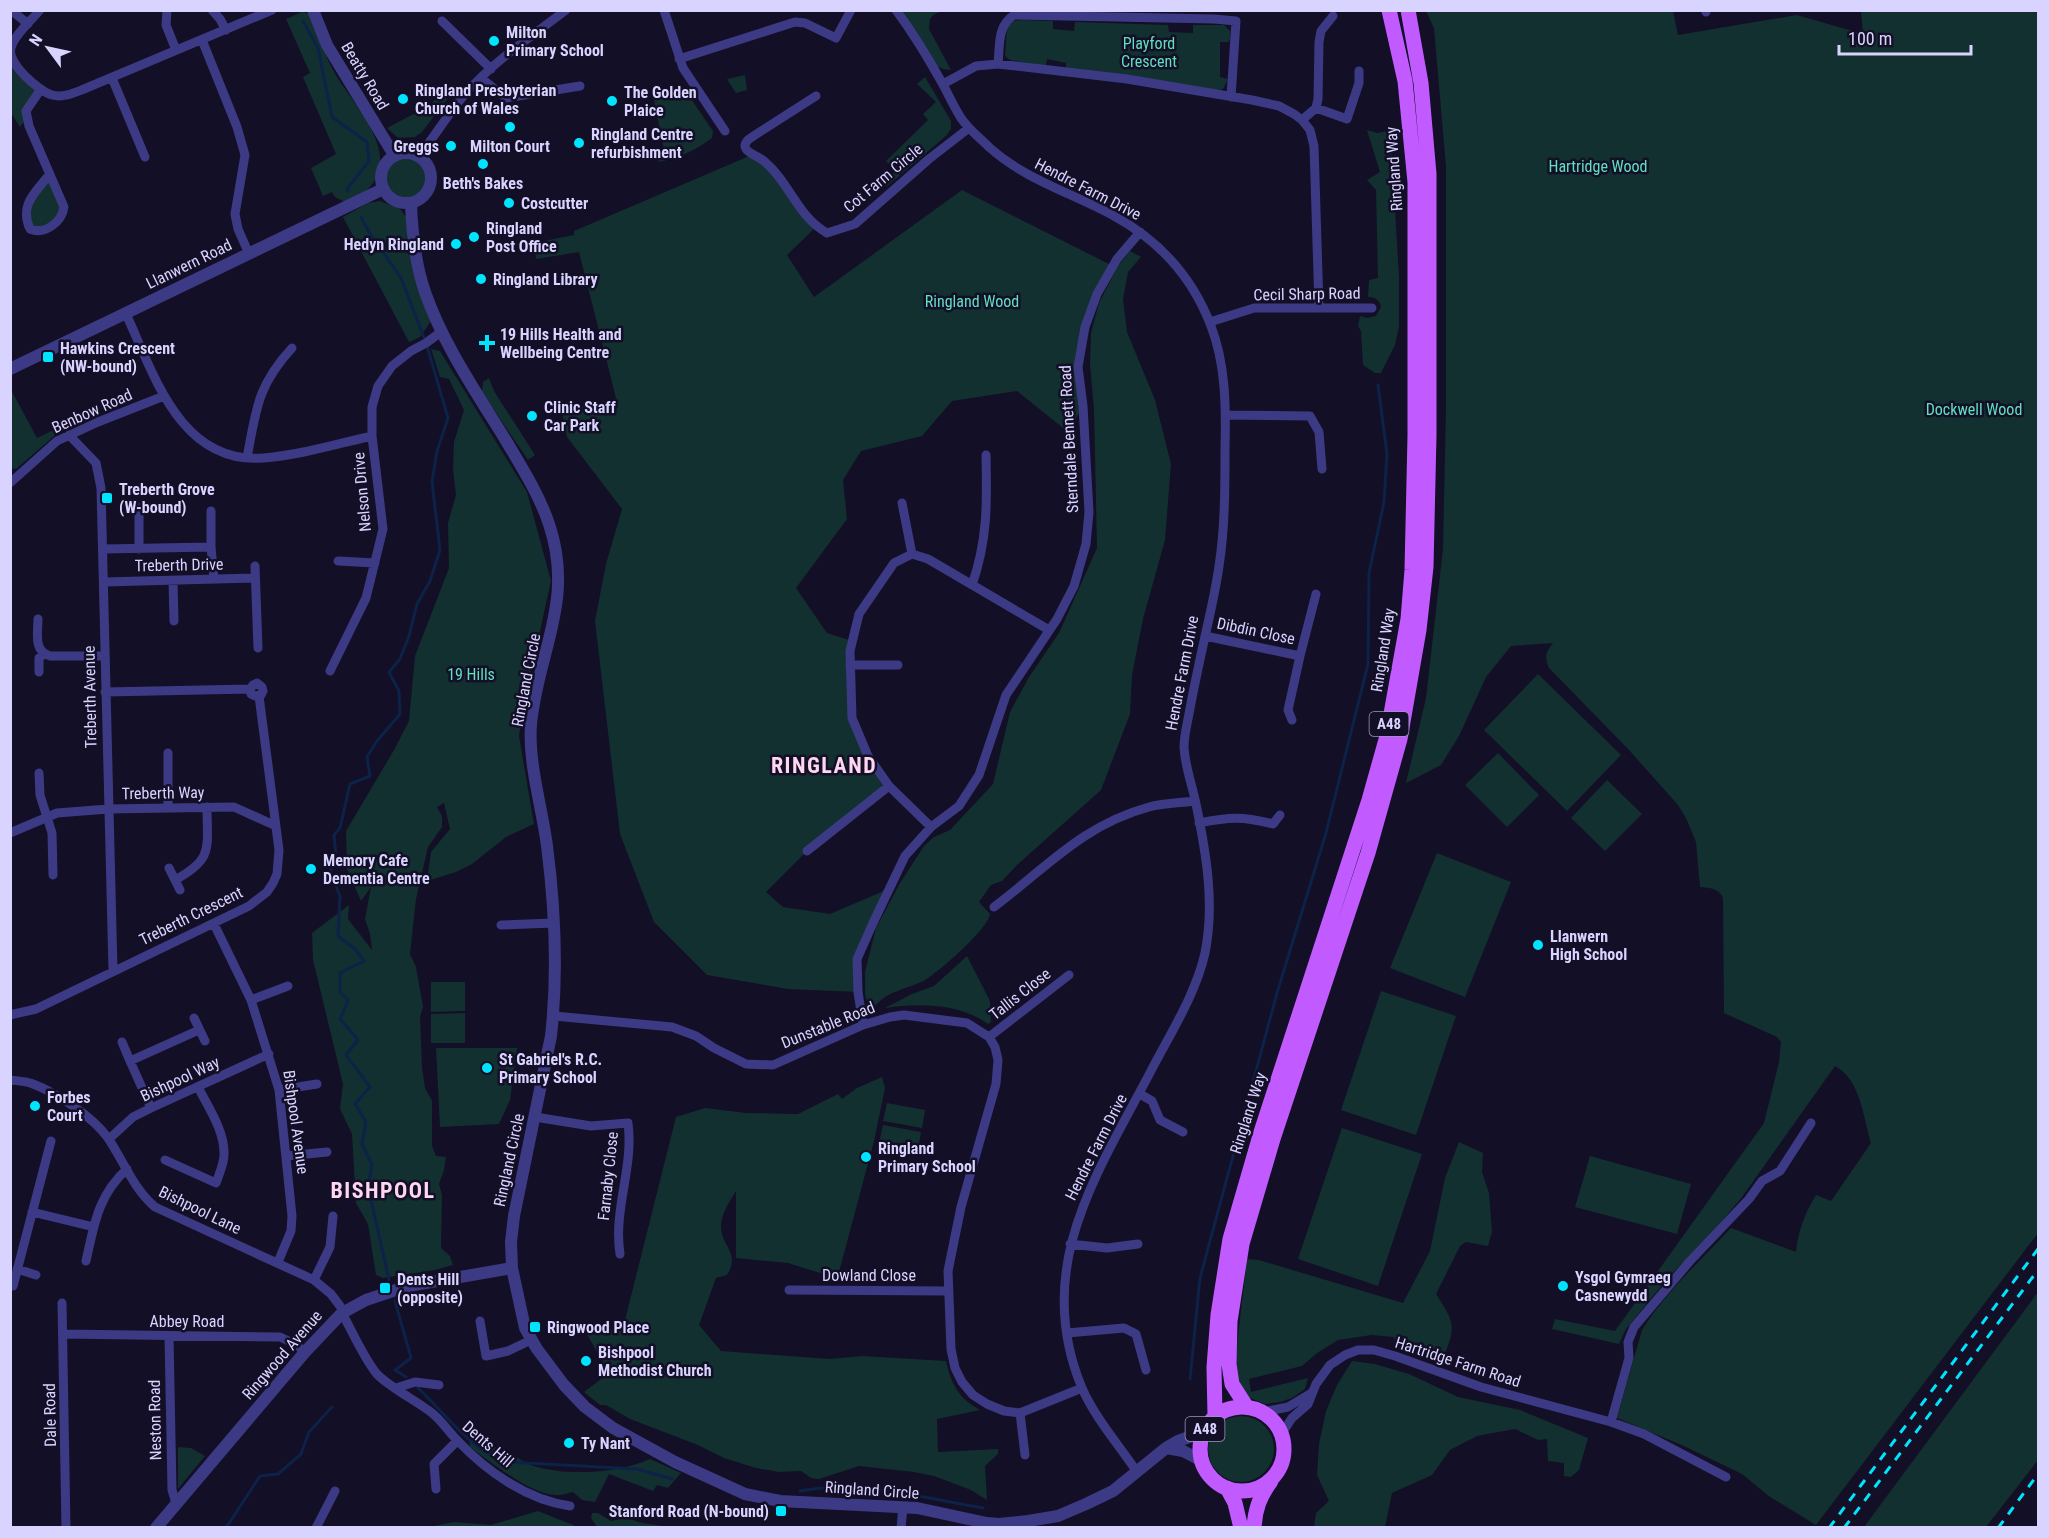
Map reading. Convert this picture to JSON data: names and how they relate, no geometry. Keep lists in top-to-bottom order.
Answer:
{
  "streets": {
    "main road": ["Ringland Way", "A48"],
    "street": [
      "Beatty Road",
      "Cot Farm Circle",
      "Hendre Farm Drive",
      "Llanwern Road",
      "Cecil Sharp Road",
      "Benbow Road",
      "Sterndale Bennett Road",
      "Nelson Drive",
      "Treberth Drive",
      "Dibdin Close",
      "Ringland Circle",
      "Treberth Avenue",
      "Treberth Way",
      "Treberth Crescent",
      "Tallis Close",
      "Dunstable Road",
      "Bishpool Way",
      "Bishpool Avenue",
      "Farnaby Close",
      "Bishpool Lane",
      "Dowland Close",
      "Abbey Road",
      "Ringwood Avenue",
      "Hartridge Farm Road",
      "Dale Road",
      "Neston Road",
      "Dents Hill"
    ]
  },
  "crossings": [
    ["Beatty Road", "Llanwern Road"],
    ["Beatty Road", "Ringland Circle"],
    ["Ringland Way", "Ringland Circle"],
    ["Ringland Way", "A48"],
    ["Ringland Way", "Hartridge Farm Road"],
    ["Cot Farm Circle", "Hendre Farm Drive"],
    ["Hendre Farm Drive", "Cecil Sharp Road"],
    ["Hendre Farm Drive", "Sterndale Bennett Road"],
    ["Hendre Farm Drive", "Dibdin Close"],
    ["Hendre Farm Drive", "Ringland Circle"],
    ["Llanwern Road", "Ringland Circle"],
    ["Benbow Road", "Treberth Avenue"],
    ["Sterndale Bennett Road", "Dunstable Road"],
    ["Nelson Drive", "Ringland Circle"],
    ["Treberth Drive", "Treberth Avenue"],
    ["Ringland Circle", "A48"],
    ["Ringland Circle", "Dunstable Road"],
    ["Ringland Circle", "Farnaby Close"],
    ["Ringland Circle", "Ringwood Avenue"],
    ["Ringland Circle", "Hartridge Farm Road"],
    ["Treberth Avenue", "Treberth Way"],
    ["Treberth Avenue", "Treberth Crescent"],
    ["A48", "Hartridge Farm Road"],
    ["Treberth Way", "Treberth Crescent"],
    ["Treberth Crescent", "Bishpool Avenue"],
    ["Tallis Close", "Dunstable Road"],
    ["Bishpool Way", "Bishpool Avenue"],
    ["Bishpool Way", "Bishpool Lane"],
    ["Bishpool Avenue", "Bishpool Lane"],
    ["Bishpool Lane", "Ringwood Avenue"],
    ["Bishpool Lane", "Dents Hill"],
    ["Abbey Road", "Ringwood Avenue"],
    ["Abbey Road", "Dale Road"],
    ["Abbey Road", "Neston Road"],
    ["Ringwood Avenue", "Neston Road"],
    ["Ringwood Avenue", "Dents Hill"]
  ],
  "districts": ["RINGLAND", "BISHPOOL"],
  "parks": [
    "Playford Crescent",
    "Hartridge Wood",
    "Ringland Wood",
    "Dockwell Wood",
    "19 Hills"
  ],
  "places": {
    "other": [
      "Milton Primary School",
      "Ringland Presbyterian Church of Wales",
      "The Golden Plaice",
      "Milton Court",
      "Ringland Centre refurbishment",
      "Greggs",
      "Beth's Bakes",
      "Costcutter",
      "Ringland Post Office",
      "Hedyn Ringland",
      "Ringland Library",
      "Clinic Staff Car Park",
      "Memory Cafe Dementia Centre",
      "Llanwern High School",
      "St Gabriel's R.C. Primary School",
      "Forbes Court",
      "Ringland Primary School",
      "Ysgol Gymraeg Casnewydd",
      "Bishpool Methodist Church",
      "Ty Nant"
    ],
    "health": ["19 Hills Health and Wellbeing Centre"],
    "transit": [
      "Hawkins Crescent (NW-bound)",
      "Treberth Grove (W-bound)",
      "Dents Hill (opposite)",
      "Ringwood Place",
      "Stanford Road (N-bound)"
    ]
  },
  "scale_bar": "100 m",
  "north": "top left"
}
